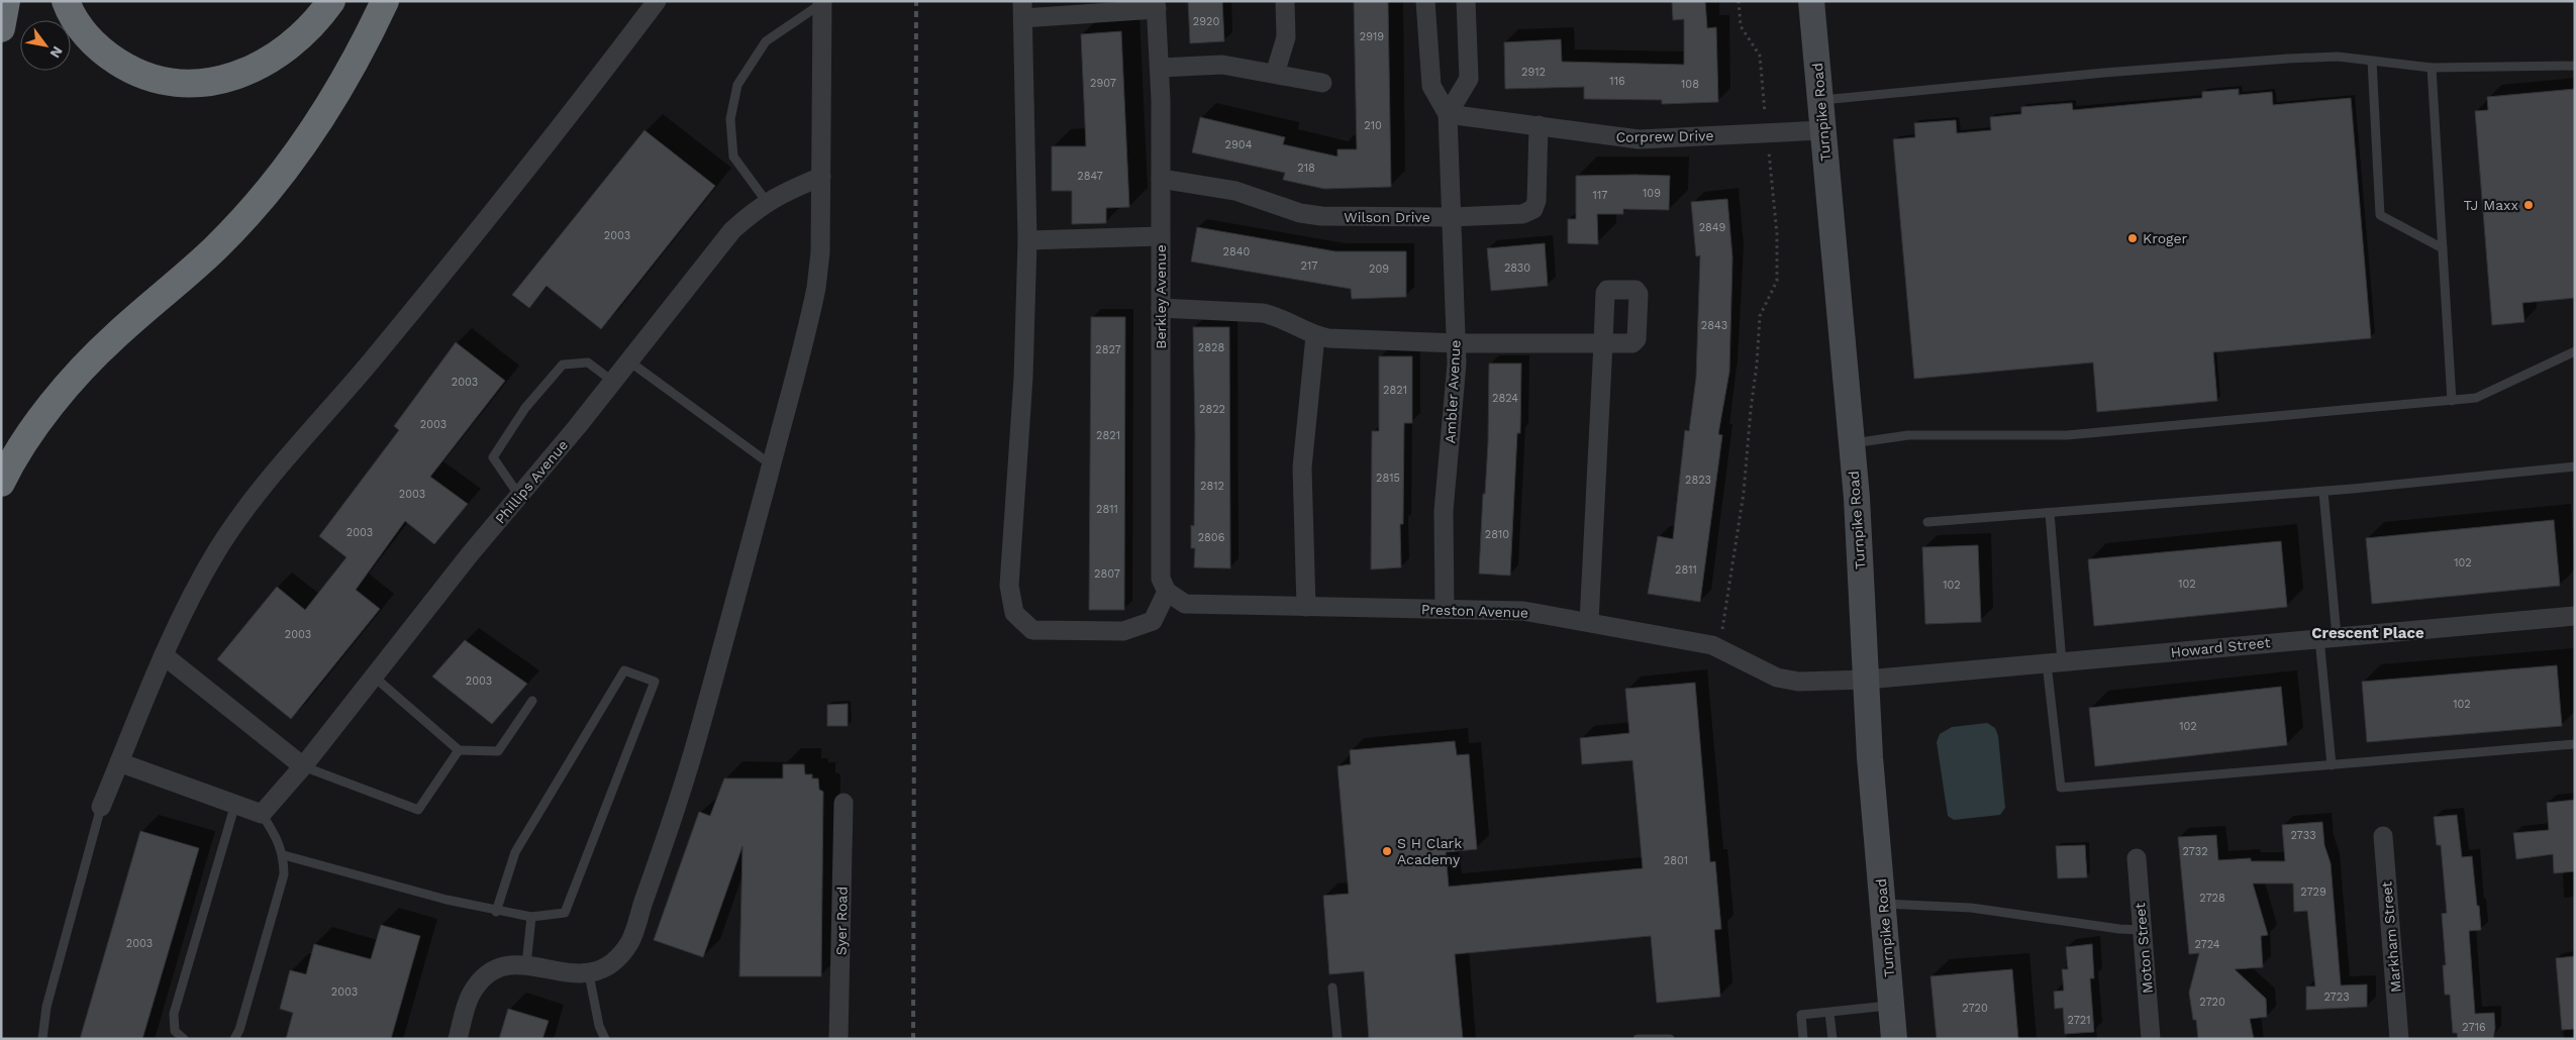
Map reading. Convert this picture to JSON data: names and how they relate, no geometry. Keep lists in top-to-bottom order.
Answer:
{
  "streets": {
    "main road": ["Turnpike Road"],
    "street": [
      "Corprew Drive",
      "Wilson Drive",
      "Berkley Avenue",
      "Ambler Avenue",
      "Phillips Avenue",
      "Preston Avenue",
      "Howard Street",
      "Syer Road",
      "Markham Street",
      "Moton Street"
    ]
  },
  "crossings": [
    ["Turnpike Road", "Corprew Drive"],
    ["Turnpike Road", "Preston Avenue"],
    ["Turnpike Road", "Howard Street"],
    ["Corprew Drive", "Wilson Drive"],
    ["Corprew Drive", "Ambler Avenue"],
    ["Wilson Drive", "Berkley Avenue"],
    ["Wilson Drive", "Ambler Avenue"],
    ["Berkley Avenue", "Preston Avenue"],
    ["Ambler Avenue", "Preston Avenue"],
    ["Preston Avenue", "Howard Street"]
  ],
  "districts": ["Crescent Place"],
  "places": ["TJ Maxx", "Kroger", "S H Clark Academy"],
  "house_numbers": [
    "2920",
    "2919",
    "2912",
    "116",
    "2907",
    "108",
    "210",
    "2904",
    "218",
    "2847",
    "109",
    "117",
    "2849",
    "2003",
    "2840",
    "217",
    "2830",
    "209",
    "2843",
    "2828",
    "2827",
    "2003",
    "2821",
    "2824",
    "2822",
    "2003",
    "2821",
    "2815",
    "2823",
    "2812",
    "2003",
    "2811",
    "2003",
    "2810",
    "2806",
    "102",
    "2811",
    "2807",
    "102",
    "102",
    "2003",
    "2003",
    "102",
    "102",
    "2733",
    "2732",
    "2801",
    "2729",
    "2728",
    "2003",
    "2724",
    "2003",
    "2723",
    "2720",
    "2720",
    "2721",
    "2716"
  ],
  "north": "bottom right"
}
